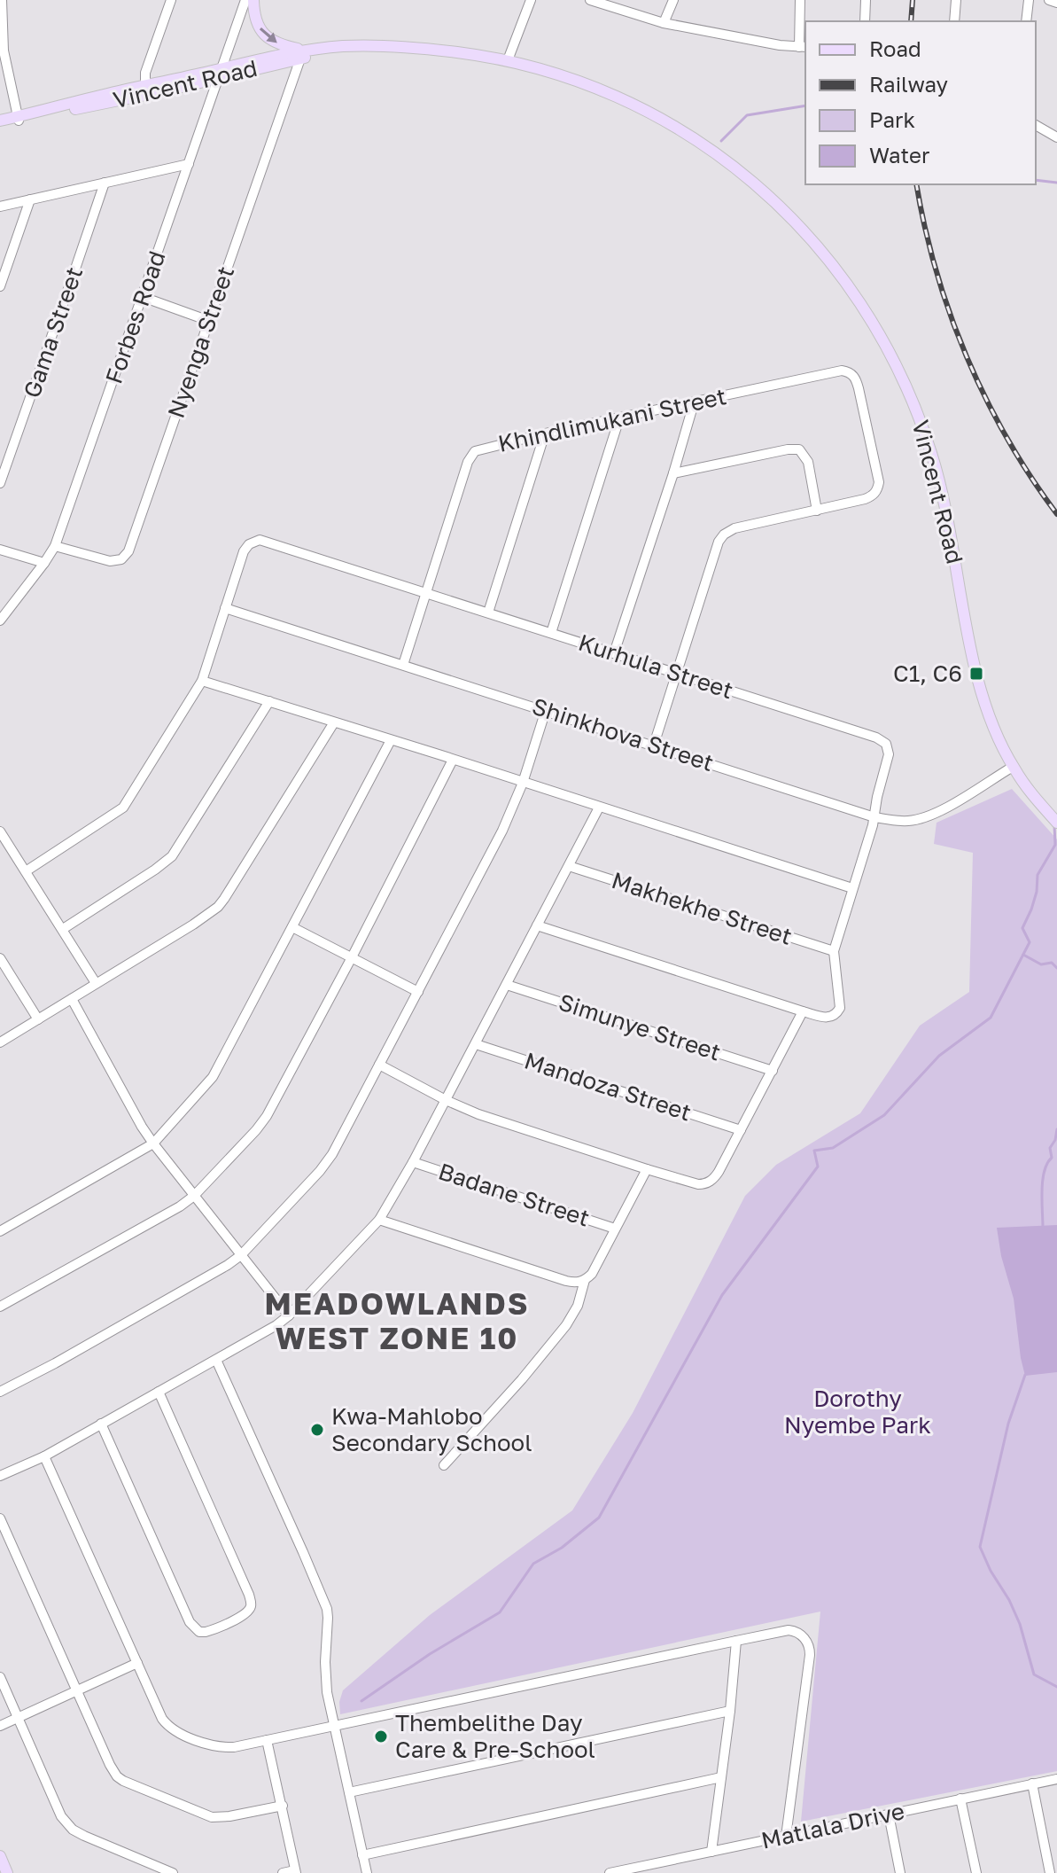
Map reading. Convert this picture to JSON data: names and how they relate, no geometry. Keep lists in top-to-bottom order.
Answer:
{
  "streets": {
    "main road": ["Vincent Road"],
    "street": [
      "Forbes Road",
      "Gama Street",
      "Nyenga Street",
      "Khindlimukani Street",
      "Kurhula Street",
      "Shinkhova Street",
      "Makhekhe Street",
      "Simunye Street",
      "Mandoza Street",
      "Badane Street",
      "Matlala Drive"
    ]
  },
  "crossings": [
    ["Vincent Road", "Forbes Road"],
    ["Vincent Road", "Nyenga Street"],
    ["Vincent Road", "Shinkhova Street"],
    ["Forbes Road", "Nyenga Street"],
    ["Khindlimukani Street", "Kurhula Street"],
    ["Khindlimukani Street", "Shinkhova Street"],
    ["Kurhula Street", "Shinkhova Street"],
    ["Kurhula Street", "Makhekhe Street"]
  ],
  "districts": ["MEADOWLANDS WEST ZONE 10"],
  "parks": ["Dorothy Nyembe Park"],
  "places": {
    "transit": ["C1, C6"],
    "other": ["Kwa-Mahlobo Secondary School", "Thembelithe Day Care & Pre-School"]
  },
  "legend": [
    "Road",
    "Railway",
    "Park",
    "Water"
  ]
}
